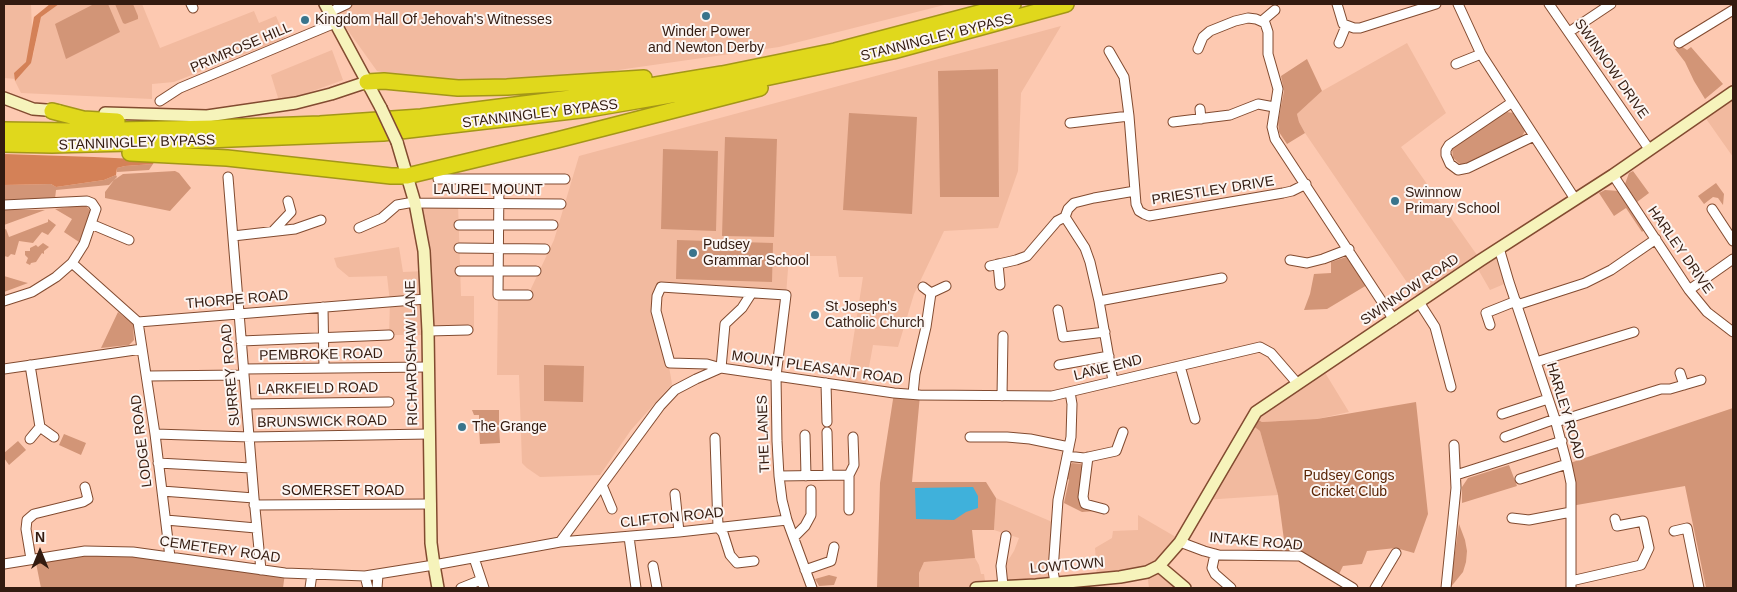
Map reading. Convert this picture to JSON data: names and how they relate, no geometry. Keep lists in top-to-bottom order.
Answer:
{
  "streets": {
    "highway": ["STANNINGLEY BYPASS"],
    "main road": ["SWINNOW ROAD", "RICHARDSHAW LANE", "LOWTOWN"],
    "street": [
      "PRIMROSE HILL",
      "SWINNOW DRIVE",
      "LAUREL MOUNT",
      "PRIESTLEY DRIVE",
      "HARLEY DRIVE",
      "THORPE ROAD",
      "PEMBROKE ROAD",
      "MOUNT PLEASANT ROAD",
      "LANE END",
      "SURREY ROAD",
      "LARKFIELD ROAD",
      "HARLEY ROAD",
      "BRUNSWICK ROAD",
      "THE LANES",
      "LODGE ROAD",
      "SOMERSET ROAD",
      "CLIFTON ROAD",
      "INTAKE ROAD",
      "CEMETERY ROAD"
    ]
  },
  "crossings": [
    ["SWINNOW DRIVE", "SWINNOW ROAD"],
    ["LAUREL MOUNT", "RICHARDSHAW LANE"],
    ["HARLEY DRIVE", "SWINNOW ROAD"],
    ["SWINNOW ROAD", "LANE END"],
    ["SWINNOW ROAD", "HARLEY ROAD"],
    ["SWINNOW ROAD", "INTAKE ROAD"],
    ["SWINNOW ROAD", "LOWTOWN"],
    ["THORPE ROAD", "RICHARDSHAW LANE"],
    ["THORPE ROAD", "SURREY ROAD"],
    ["THORPE ROAD", "LODGE ROAD"],
    ["RICHARDSHAW LANE", "PEMBROKE ROAD"],
    ["RICHARDSHAW LANE", "BRUNSWICK ROAD"],
    ["RICHARDSHAW LANE", "SOMERSET ROAD"],
    ["RICHARDSHAW LANE", "CEMETERY ROAD"],
    ["PEMBROKE ROAD", "SURREY ROAD"],
    ["PEMBROKE ROAD", "LODGE ROAD"],
    ["MOUNT PLEASANT ROAD", "LANE END"],
    ["MOUNT PLEASANT ROAD", "THE LANES"],
    ["MOUNT PLEASANT ROAD", "CLIFTON ROAD"],
    ["LANE END", "LOWTOWN"],
    ["SURREY ROAD", "LARKFIELD ROAD"],
    ["SURREY ROAD", "BRUNSWICK ROAD"],
    ["SURREY ROAD", "SOMERSET ROAD"],
    ["SURREY ROAD", "CEMETERY ROAD"],
    ["BRUNSWICK ROAD", "LODGE ROAD"],
    ["THE LANES", "CLIFTON ROAD"],
    ["LODGE ROAD", "SOMERSET ROAD"],
    ["LODGE ROAD", "CEMETERY ROAD"]
  ],
  "parks": ["Pudsey Congs Cricket Club"],
  "places": [
    "Winder Power and Newton Derby",
    "Kingdom Hall Of Jehovah's Witnesses",
    "Swinnow Primary School",
    "Pudsey Grammar School",
    "St Joseph's Catholic Church",
    "The Grange"
  ],
  "north": "top"
}
